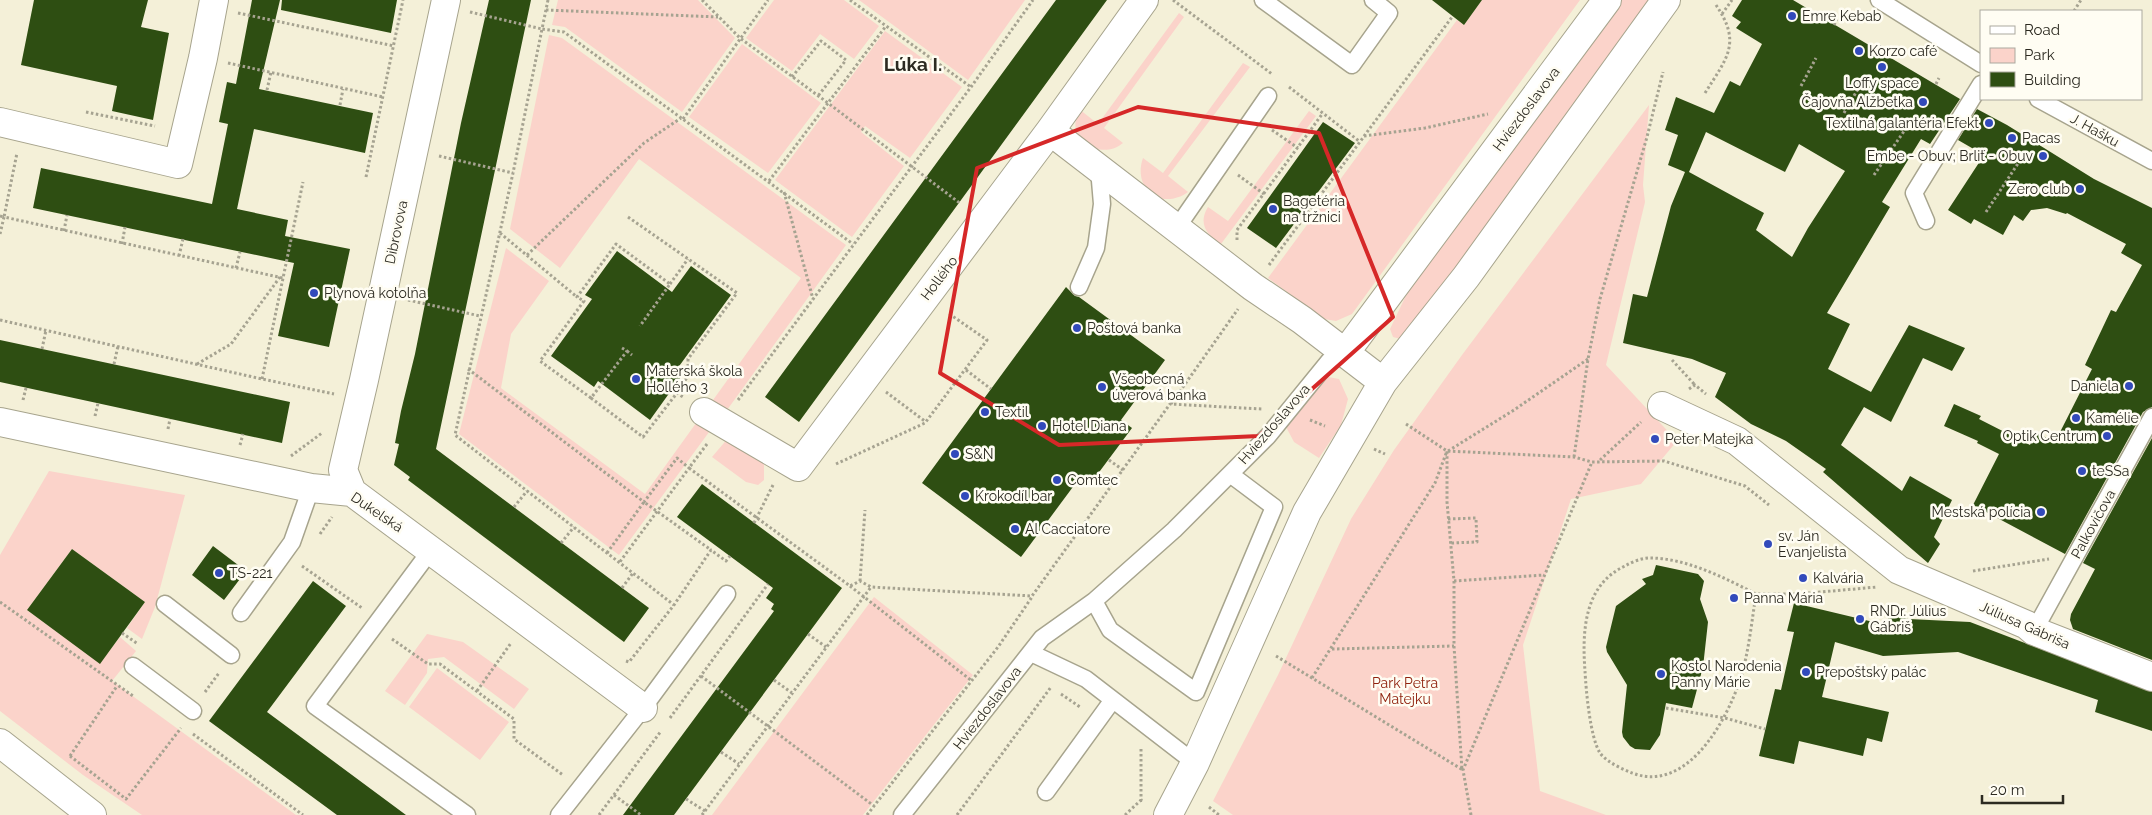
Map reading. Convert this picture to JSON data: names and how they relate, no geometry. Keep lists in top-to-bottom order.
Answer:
{
  "streets": {
    "street": [
      "Hviezdoslavova",
      "Dibrovova",
      "Hollého",
      "Dukelská",
      "Júliusa Gábriša"
    ],
    "lane": ["J. Hašku", "Palkovičova"]
  },
  "crossings": [
    ["Dibrovova", "Dukelská"],
    ["Palkovičova", "Júliusa Gábriša"]
  ],
  "districts": ["Lúka I."],
  "parks": ["Park Petra Matejku"],
  "places": [
    "Emre Kebab",
    "Korzo café",
    "Loffy space",
    "Čajovňa Alžbetka",
    "Textilná galantéria Efekt",
    "Pacas",
    "Embe - Obuv; Brliť - Obuv",
    "Zero club",
    "Bagetéria na tržnici",
    "Plynová kotolňa",
    "Poštová banka",
    "Materská škola Hollého 3",
    "Daniela",
    "Všeobecná úverová banka",
    "Textil",
    "Kamélie",
    "Hotel Diana",
    "Optik Centrum",
    "Peter Matejka",
    "S&N",
    "teSSa",
    "Comtec",
    "Krokodíl bar",
    "Mestská polícia",
    "Al Cacciatore",
    "sv. Ján Evanjelista",
    "TS-221",
    "Kalvária",
    "Panna Mária",
    "RNDr. Július Gábriš",
    "Prepoštský palác",
    "Kostol Narodenia Panny Márie"
  ],
  "legend": ["Road", "Park", "Building"],
  "scale_bar": "20 m"
}
